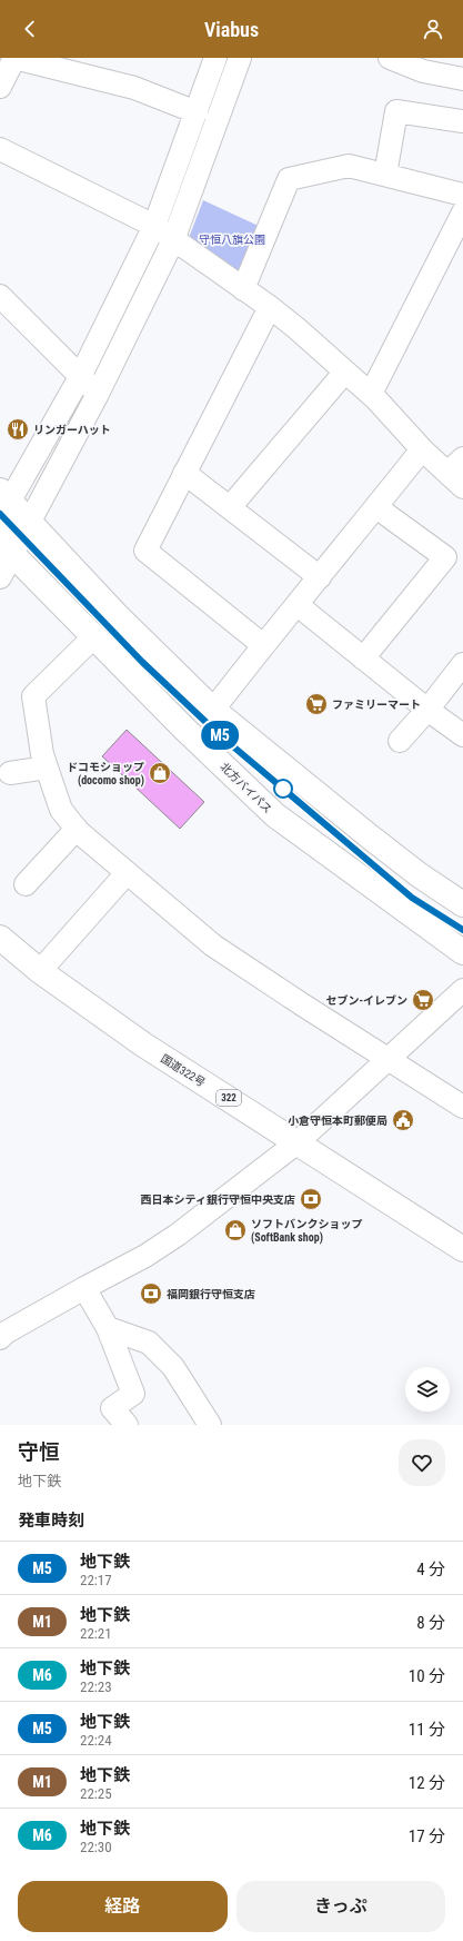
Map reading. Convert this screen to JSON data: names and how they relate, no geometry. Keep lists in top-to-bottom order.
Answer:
{
  "streets": {
    "highway": ["北方バイパス", "国道322号", "322"]
  },
  "parks": ["守恒八旗公園"],
  "places": {
    "restaurant": ["リンガーハット"],
    "supermarket": ["ファミリーマート", "セブン-イレブン"],
    "shop": ["ドコモショップ (docomo shop)", "ソフトバンクショップ (SoftBank shop)"],
    "public building": ["小倉守恒本町郵便局"],
    "bank": ["西日本シティ銀行守恒中央支店", "福岡銀行守恒支店"]
  },
  "lines": ["metro line M5"],
  "page": {
    "header": "Viabus",
    "on_map": "M5",
    "heading": [
      ["守恒", "地下鉄"],
      "発車時刻"
    ],
    "list": [
      {
        "mark": "M5",
        "name": "地下鉄",
        "note": "22:17",
        "value": "4 分"
      },
      {
        "mark": "M1",
        "name": "地下鉄",
        "note": "22:21",
        "value": "8 分"
      },
      {
        "mark": "M6",
        "name": "地下鉄",
        "note": "22:23",
        "value": "10 分"
      },
      {
        "mark": "M5",
        "name": "地下鉄",
        "note": "22:24",
        "value": "11 分"
      },
      {
        "mark": "M1",
        "name": "地下鉄",
        "note": "22:25",
        "value": "12 分"
      },
      {
        "mark": "M6",
        "name": "地下鉄",
        "note": "22:30",
        "value": "17 分"
      }
    ],
    "buttons": ["経路", "きっぷ"]
  }
}
